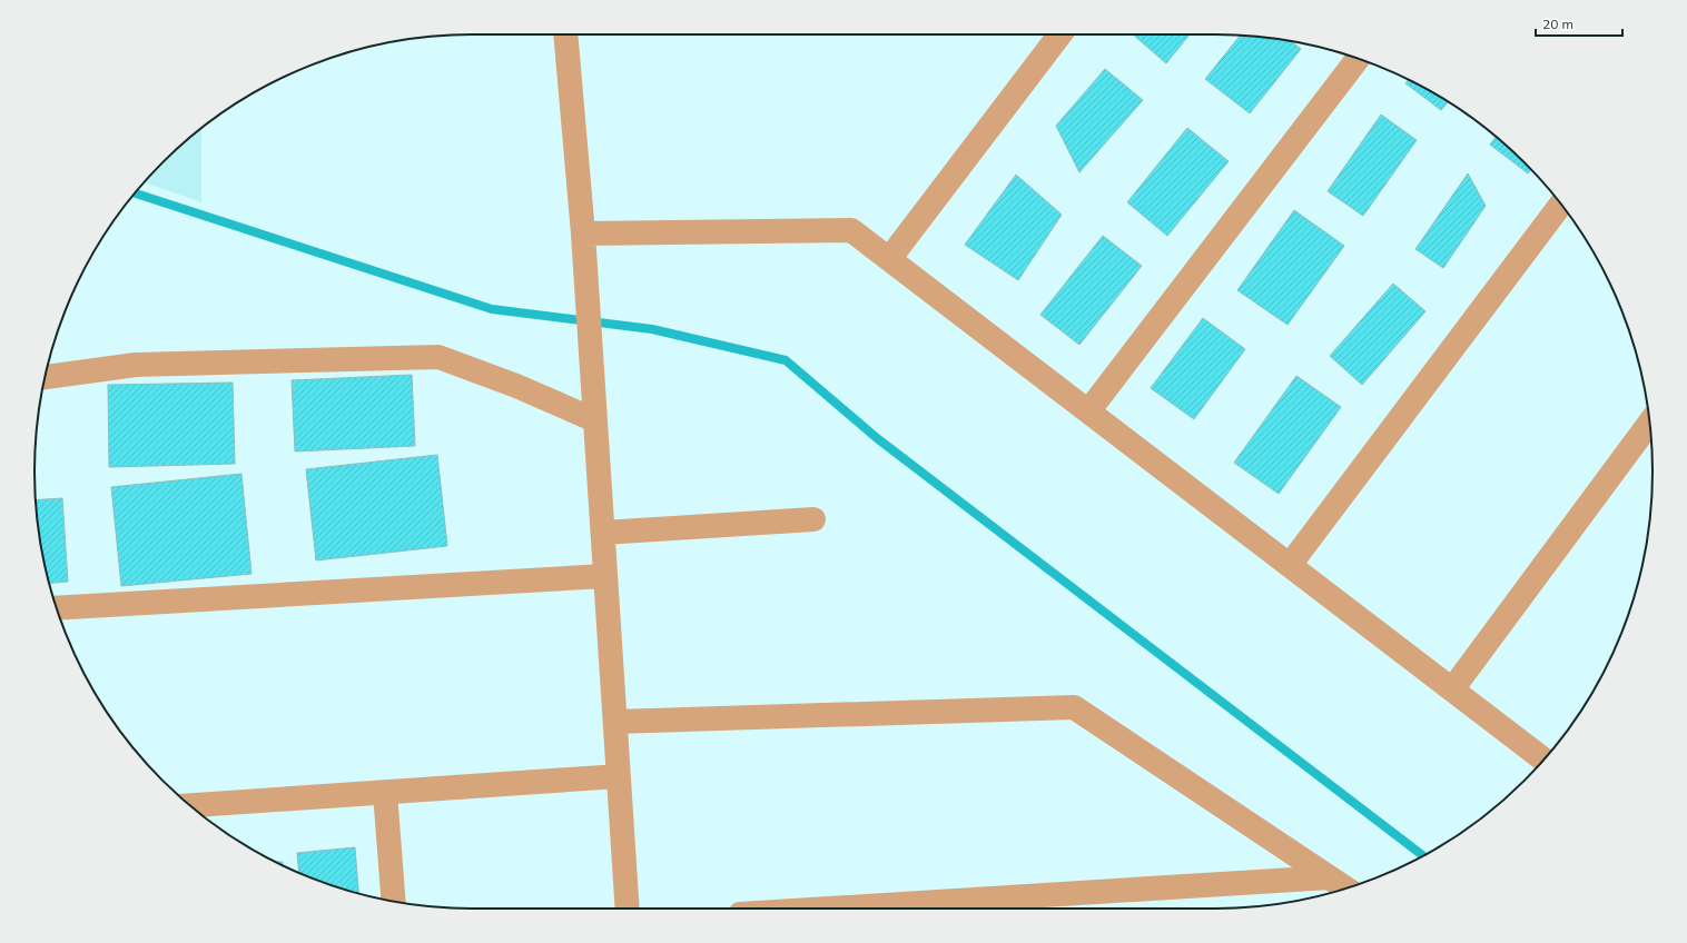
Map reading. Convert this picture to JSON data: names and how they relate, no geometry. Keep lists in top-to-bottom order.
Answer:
{
  "scale_bar": "20 m"
}
